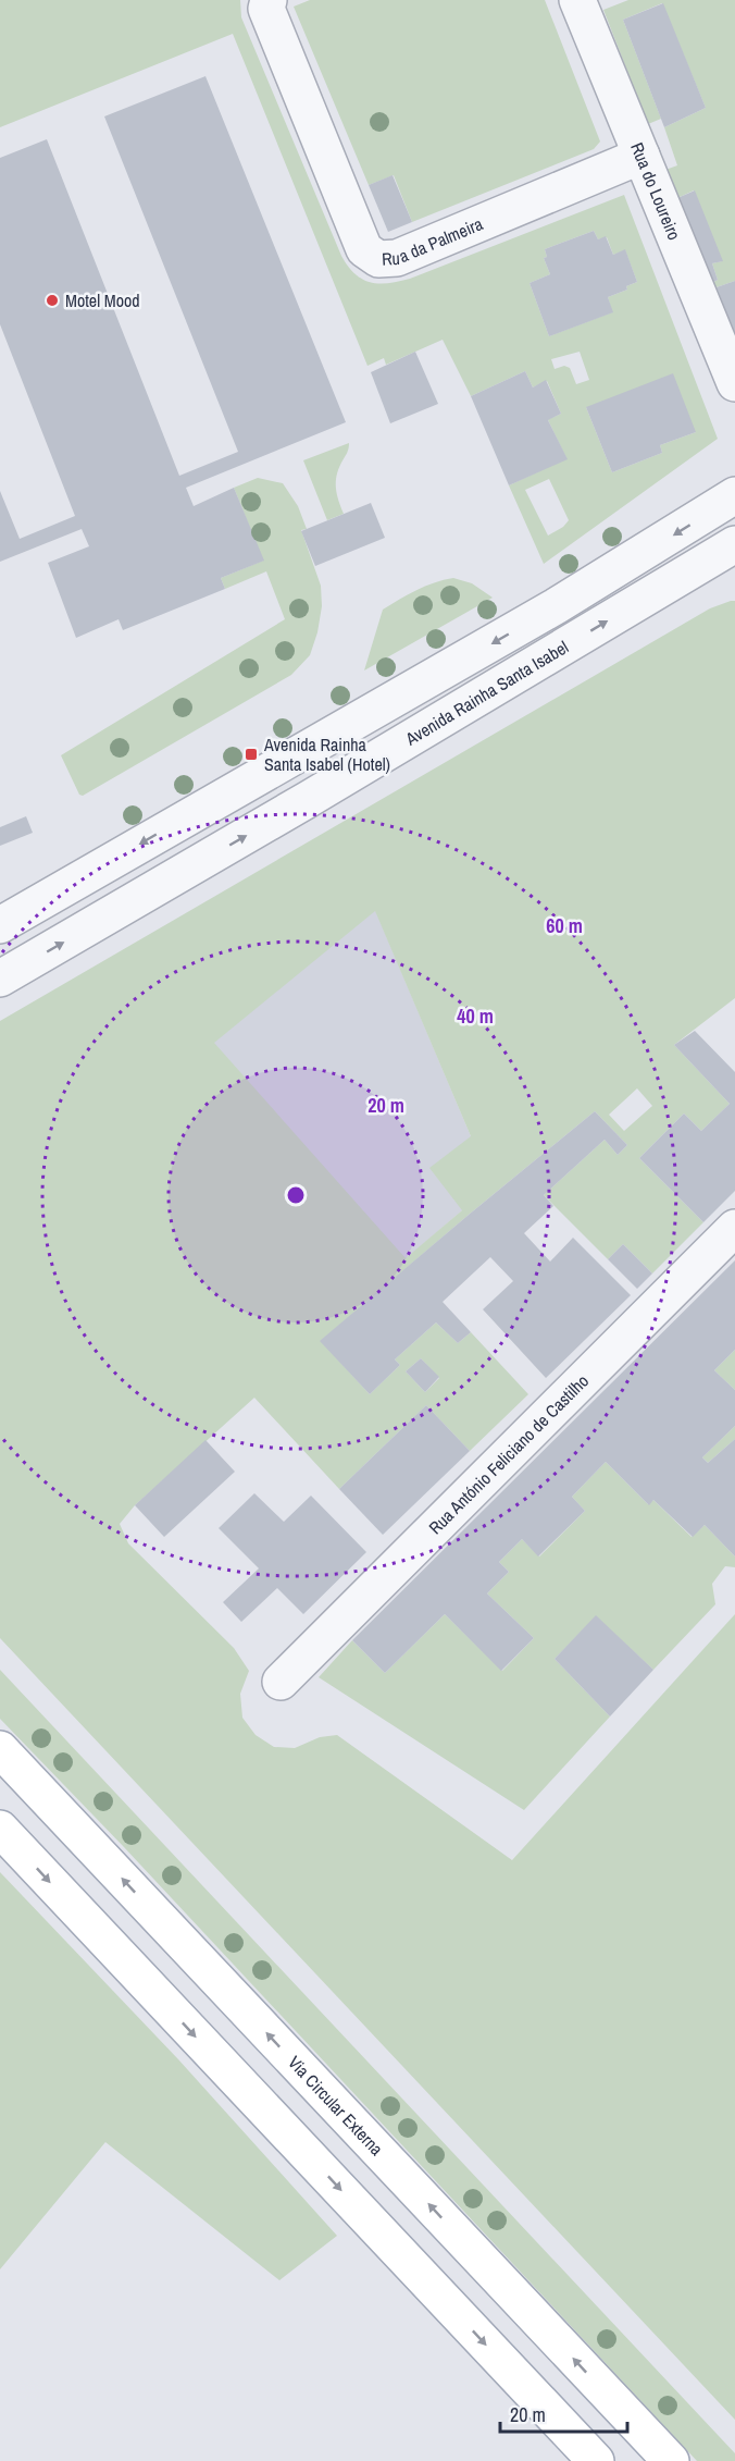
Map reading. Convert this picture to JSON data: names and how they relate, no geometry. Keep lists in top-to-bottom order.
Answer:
{
  "streets": {
    "main road": ["Via Circular Externa"],
    "street": [
      "Rua do Loureiro",
      "Rua da Palmeira",
      "Avenida Rainha Santa Isabel",
      "Rua António Feliciano de Castilho"
    ]
  },
  "crossings": [
    ["Rua do Loureiro", "Rua da Palmeira"]
  ],
  "places": {
    "other": ["Motel Mood"],
    "transit": ["Avenida Rainha Santa Isabel (Hotel)"]
  },
  "scale_bar": "20 m",
  "rings": ["60 m", "40 m", "20 m"]
}
